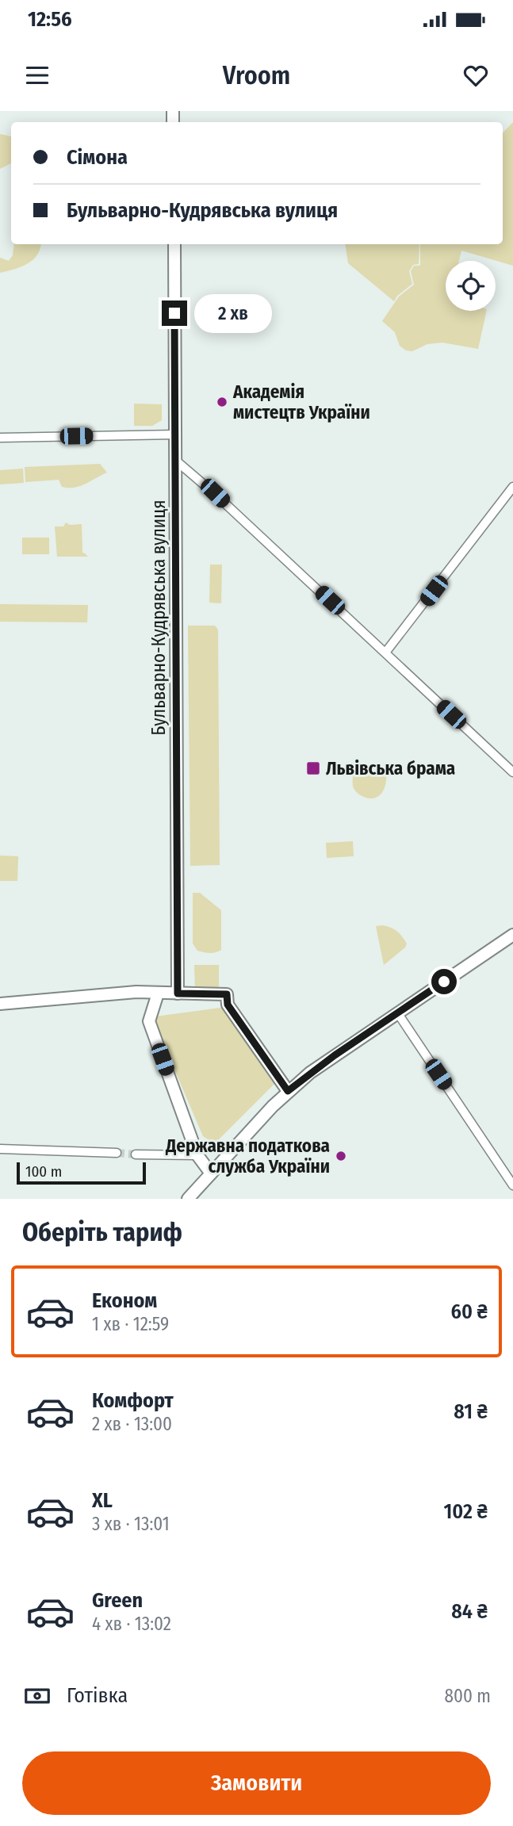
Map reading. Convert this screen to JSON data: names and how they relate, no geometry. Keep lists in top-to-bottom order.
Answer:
{
  "streets": {
    "main road": ["Бульварно-Кудрявська вулиця"]
  },
  "places": {
    "other": ["Академія мистецтв України", "Державна податкова служба України"],
    "transit": ["Львівська брама"]
  },
  "scale_bar": "100 m",
  "page": {
    "status": "12:56",
    "header": "Vroom",
    "banner": ["Сімона", "Бульварно-Кудрявська вулиця"],
    "bubble": "2 хв",
    "scale": "100 m",
    "heading": "Оберіть тариф",
    "list": [
      {
        "name": "Економ",
        "note": "1 хв · 12:59",
        "value": "60 ₴"
      },
      {
        "name": "Комфорт",
        "note": "2 хв · 13:00",
        "value": "81 ₴"
      },
      {
        "name": "XL",
        "note": "3 хв · 13:01",
        "value": "102 ₴"
      },
      {
        "name": "Green",
        "note": "4 хв · 13:02",
        "value": "84 ₴"
      }
    ],
    "pay": ["Готівка", "800 m"],
    "buttons": "Замовити"
  }
}
